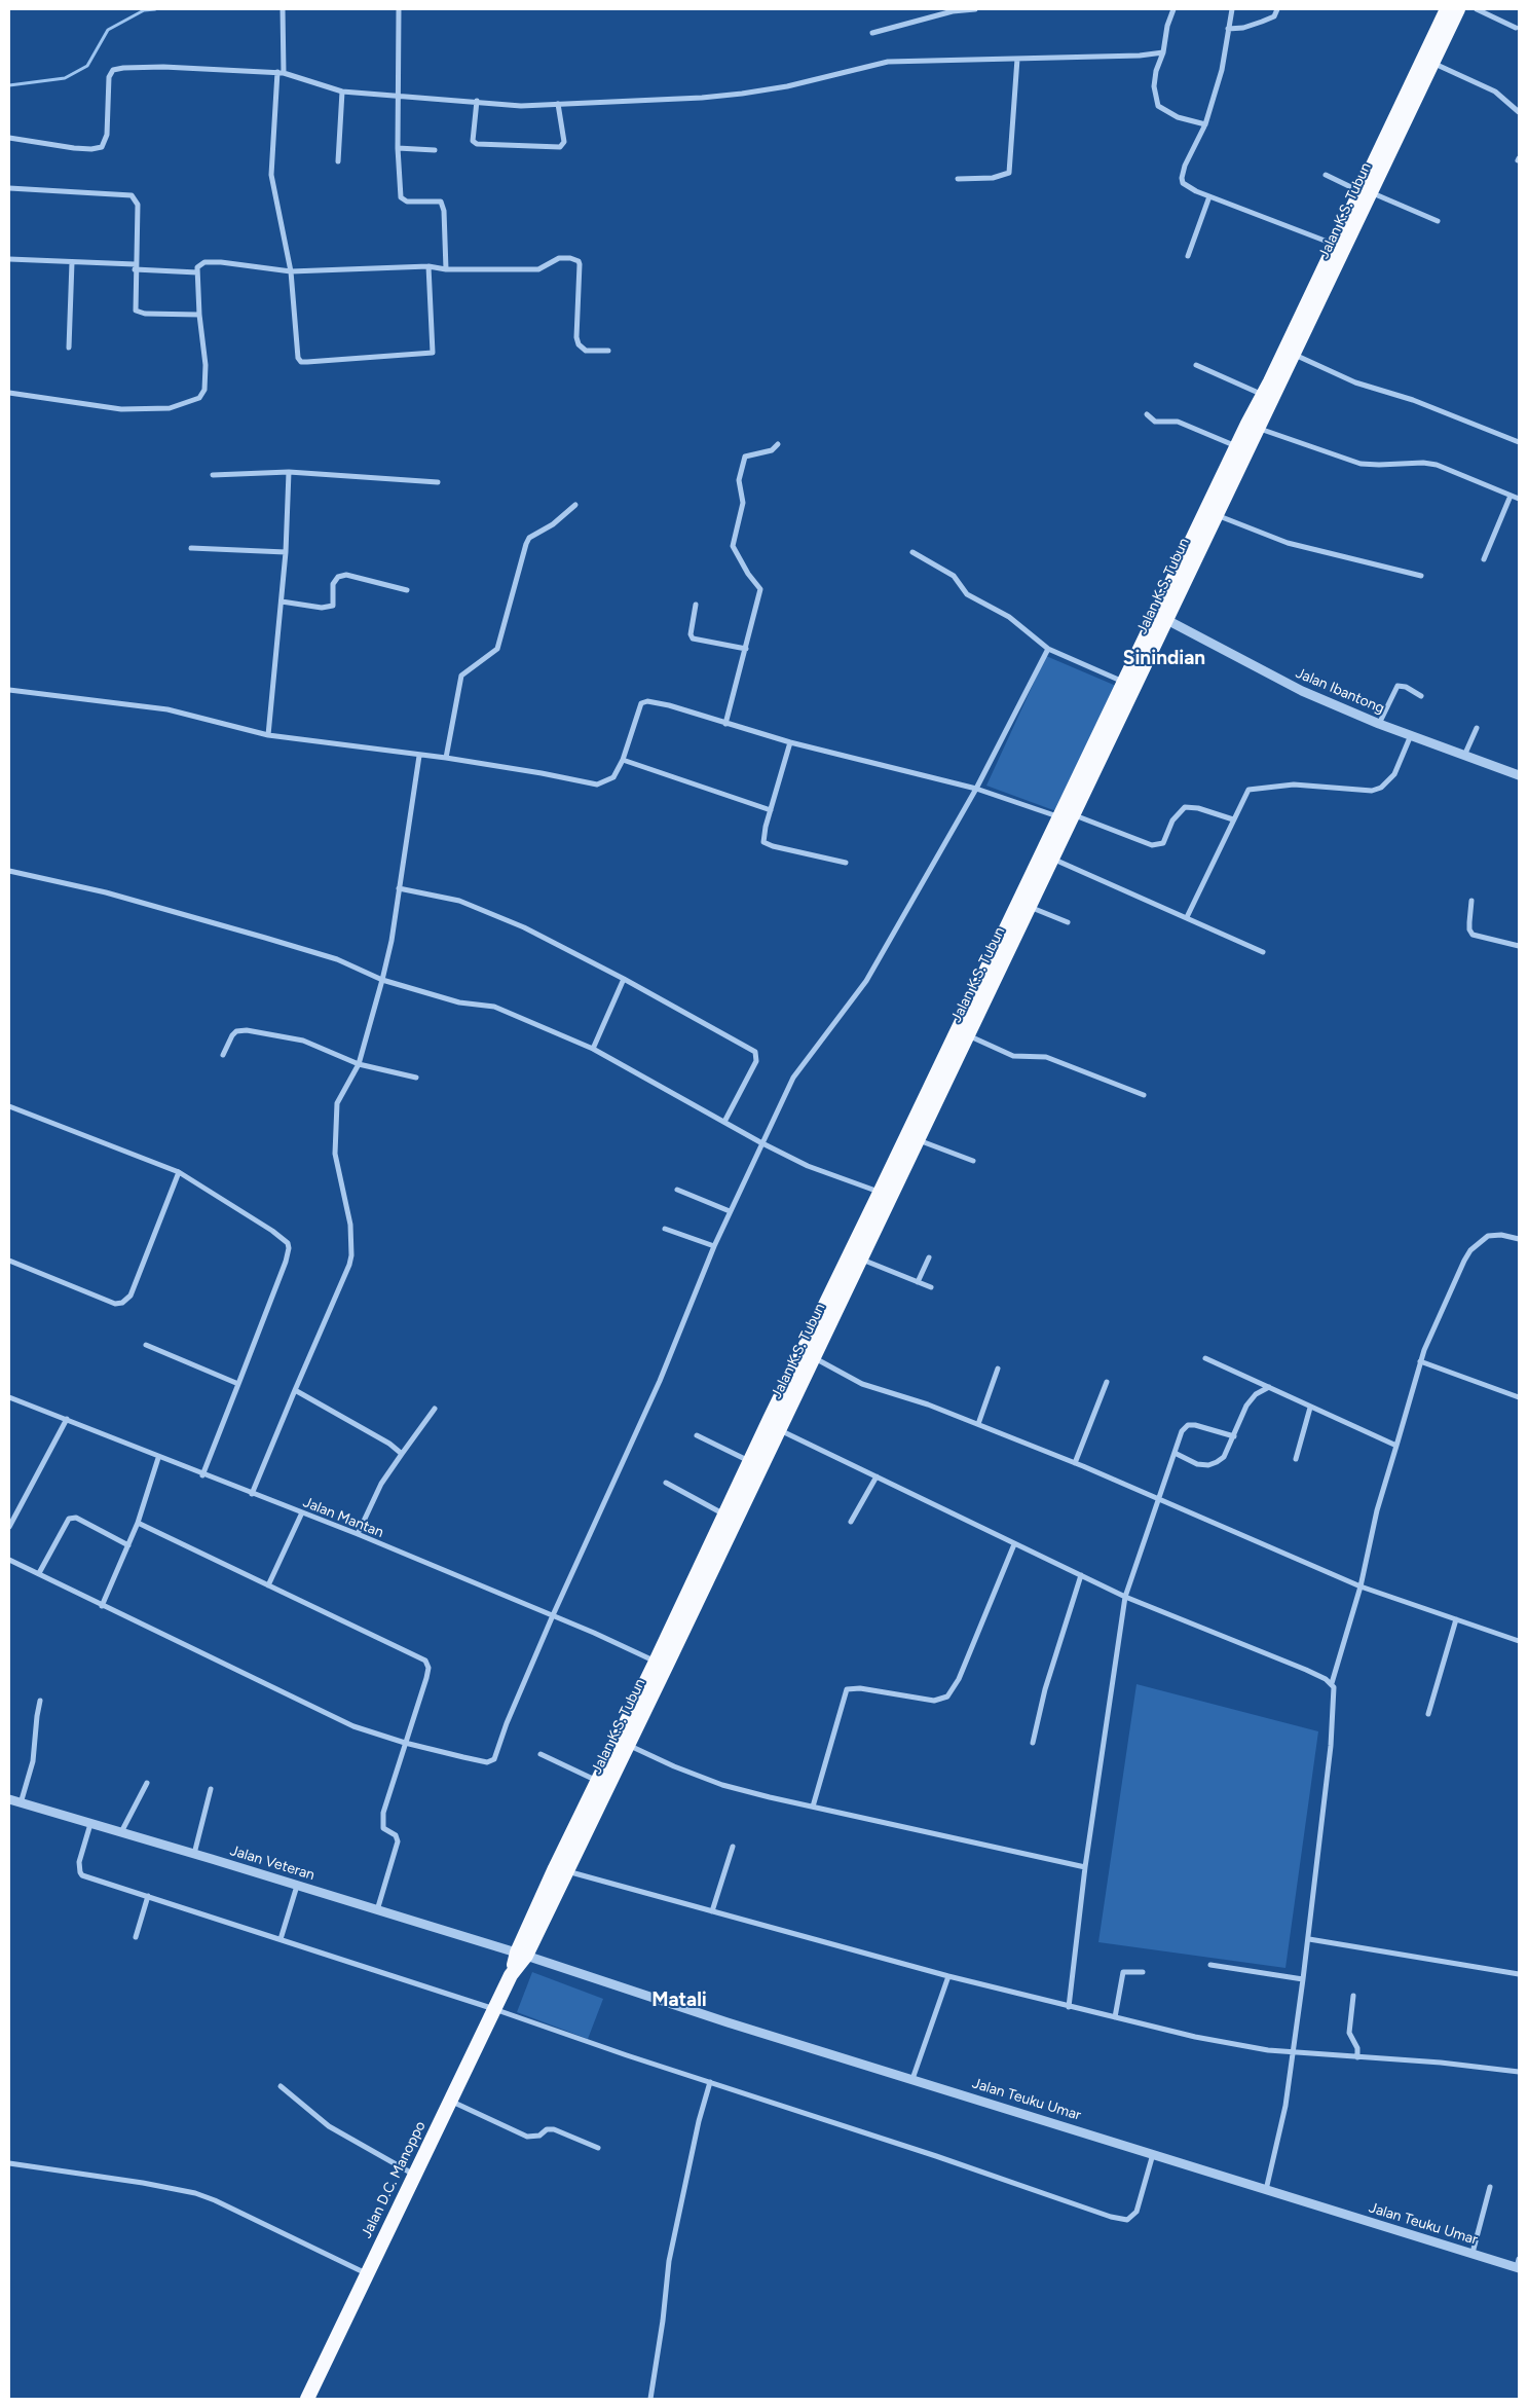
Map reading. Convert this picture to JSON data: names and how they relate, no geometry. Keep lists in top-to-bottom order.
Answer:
{
  "streets": {
    "highway": ["Jalan K.S. Tubun", "Jalan D.C. Manoppo"],
    "street": [
      "Jalan Ibantong",
      "Jalan Mantan",
      "Jalan Veteran",
      "Jalan Teuku Umar"
    ]
  },
  "crossings": [
    ["Jalan K.S. Tubun", "Jalan Ibantong"],
    ["Jalan K.S. Tubun", "Jalan Mantan"],
    ["Jalan K.S. Tubun", "Jalan Veteran"],
    ["Jalan K.S. Tubun", "Jalan Teuku Umar"],
    ["Jalan K.S. Tubun", "Jalan D.C. Manoppo"],
    ["Jalan Veteran", "Jalan Teuku Umar"],
    ["Jalan Veteran", "Jalan D.C. Manoppo"],
    ["Jalan Teuku Umar", "Jalan D.C. Manoppo"]
  ],
  "districts": ["Sinindian", "Matali"]
}
